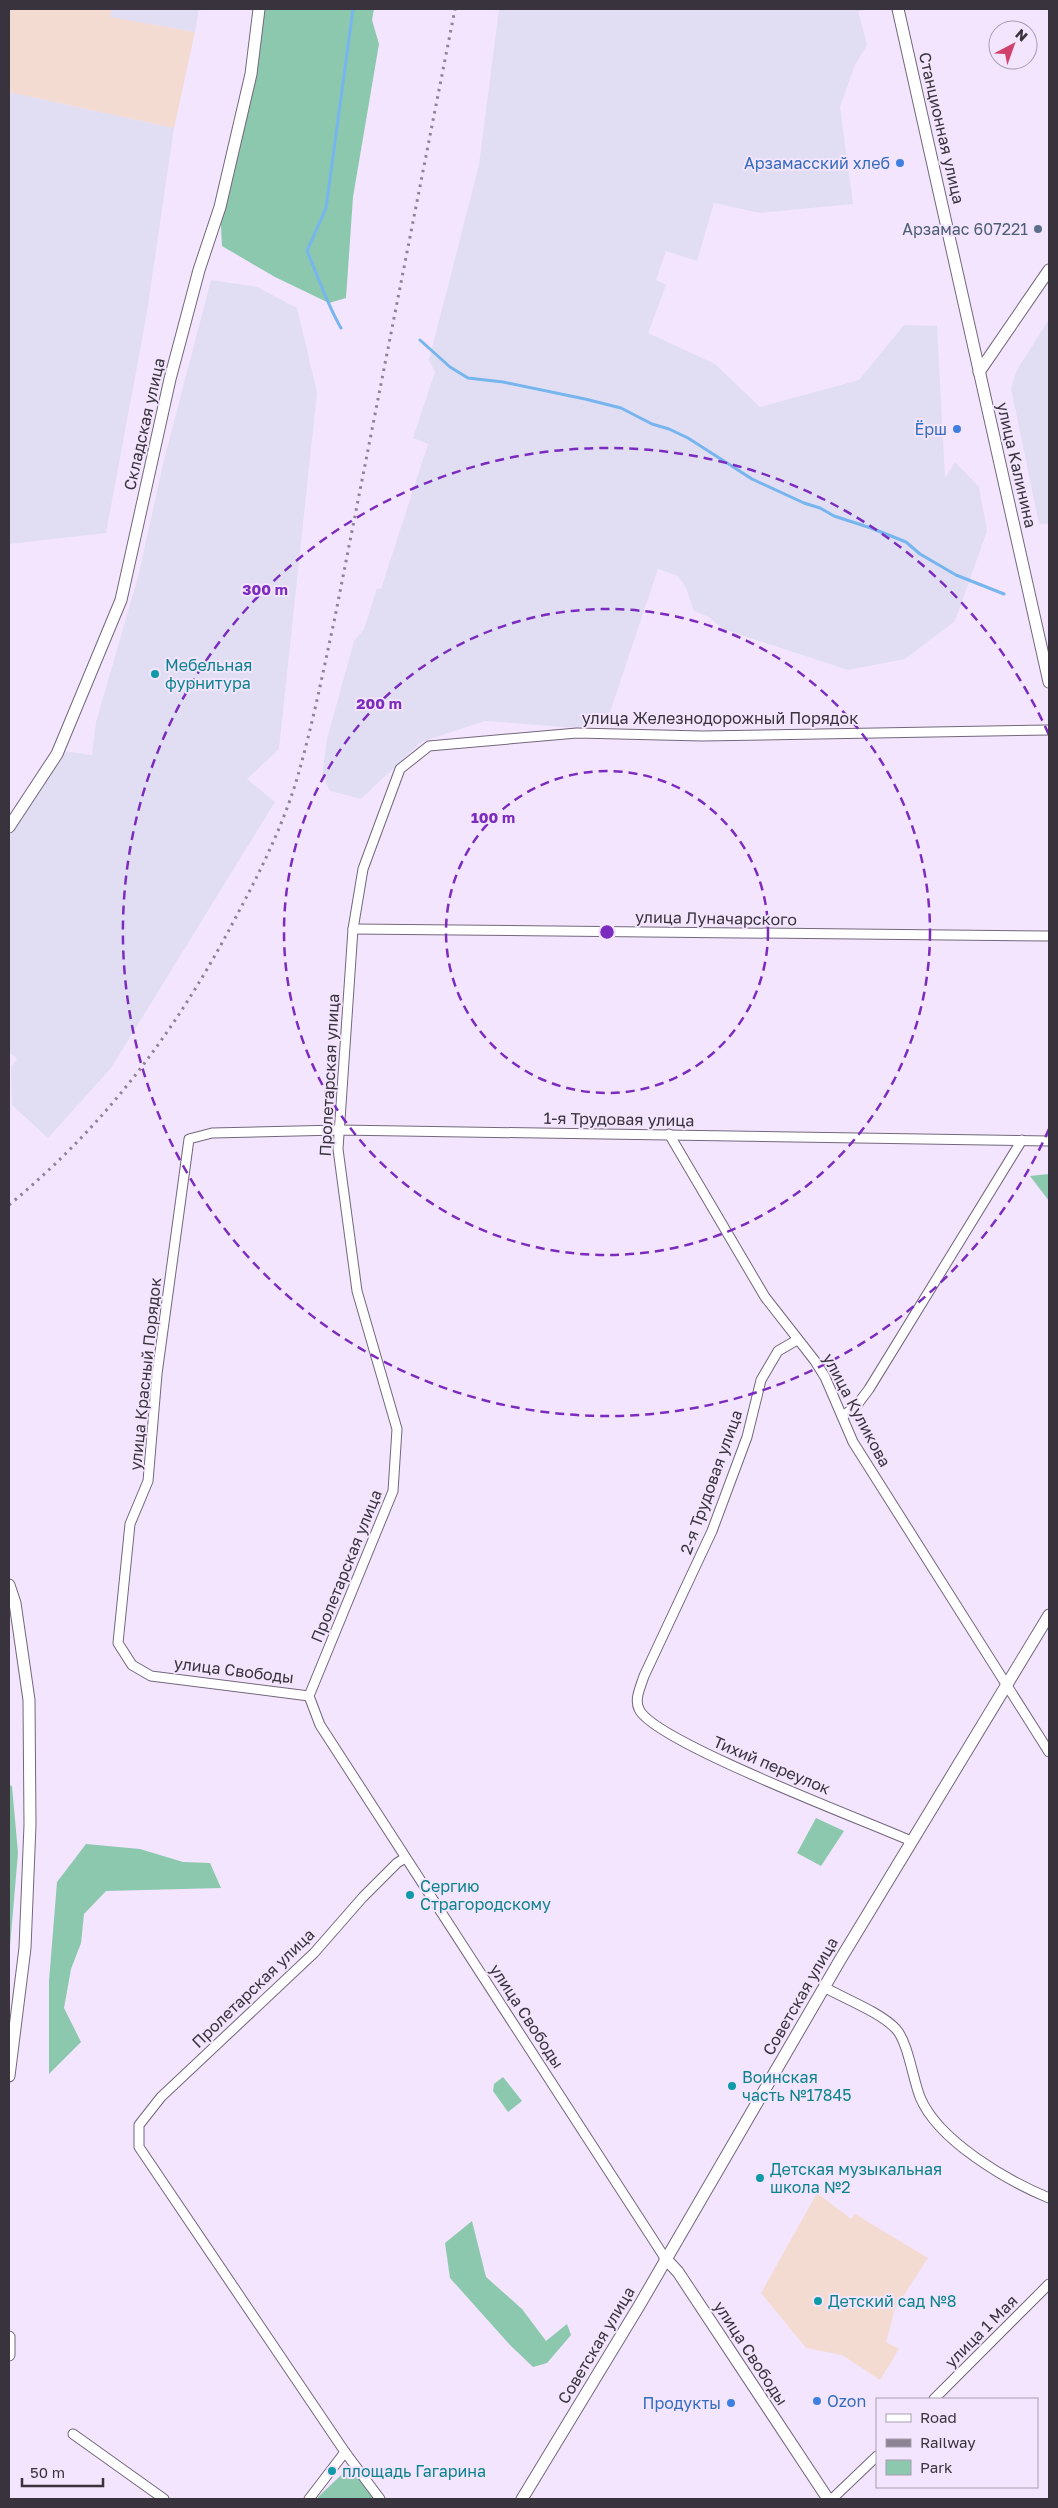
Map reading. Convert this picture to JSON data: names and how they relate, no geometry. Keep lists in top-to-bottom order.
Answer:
{
  "streets": {
    "street": [
      "Станционная улица",
      "Складская улица",
      "улица Калинина",
      "улица Железнодорожный Порядок",
      "улица Луначарского",
      "Пролетарская улица",
      "1-я Трудовая улица",
      "улица Красный Порядок",
      "улица Куликова",
      "2-я Трудовая улица",
      "улица Свободы",
      "Тихий переулок",
      "Советская улица",
      "улица 1 Мая"
    ]
  },
  "crossings": [
    ["Станционная улица", "улица Калинина"],
    ["улица Железнодорожный Порядок", "Пролетарская улица"],
    ["улица Луначарского", "Пролетарская улица"],
    ["Пролетарская улица", "1-я Трудовая улица"],
    ["Пролетарская улица", "улица Свободы"],
    ["1-я Трудовая улица", "улица Красный Порядок"],
    ["1-я Трудовая улица", "улица Куликова"],
    ["улица Красный Порядок", "улица Свободы"],
    ["улица Куликова", "2-я Трудовая улица"],
    ["улица Куликова", "Советская улица"],
    ["2-я Трудовая улица", "Тихий переулок"],
    ["улица Свободы", "Советская улица"],
    ["Тихий переулок", "Советская улица"]
  ],
  "places": [
    "Арзамасский хлеб",
    "Арзамас 607221",
    "Ёрш",
    "Мебельная фурнитура",
    "Сергию Страгородскому",
    "Воинская часть №17845",
    "Детская музыкальная школа №2",
    "Детский сад №8",
    "Ozon",
    "Продукты",
    "площадь Гагарина"
  ],
  "legend": ["Road", "Railway", "Park"],
  "scale_bar": "50 m",
  "north": "top right",
  "rings": ["300 m", "200 m", "100 m"]
}
